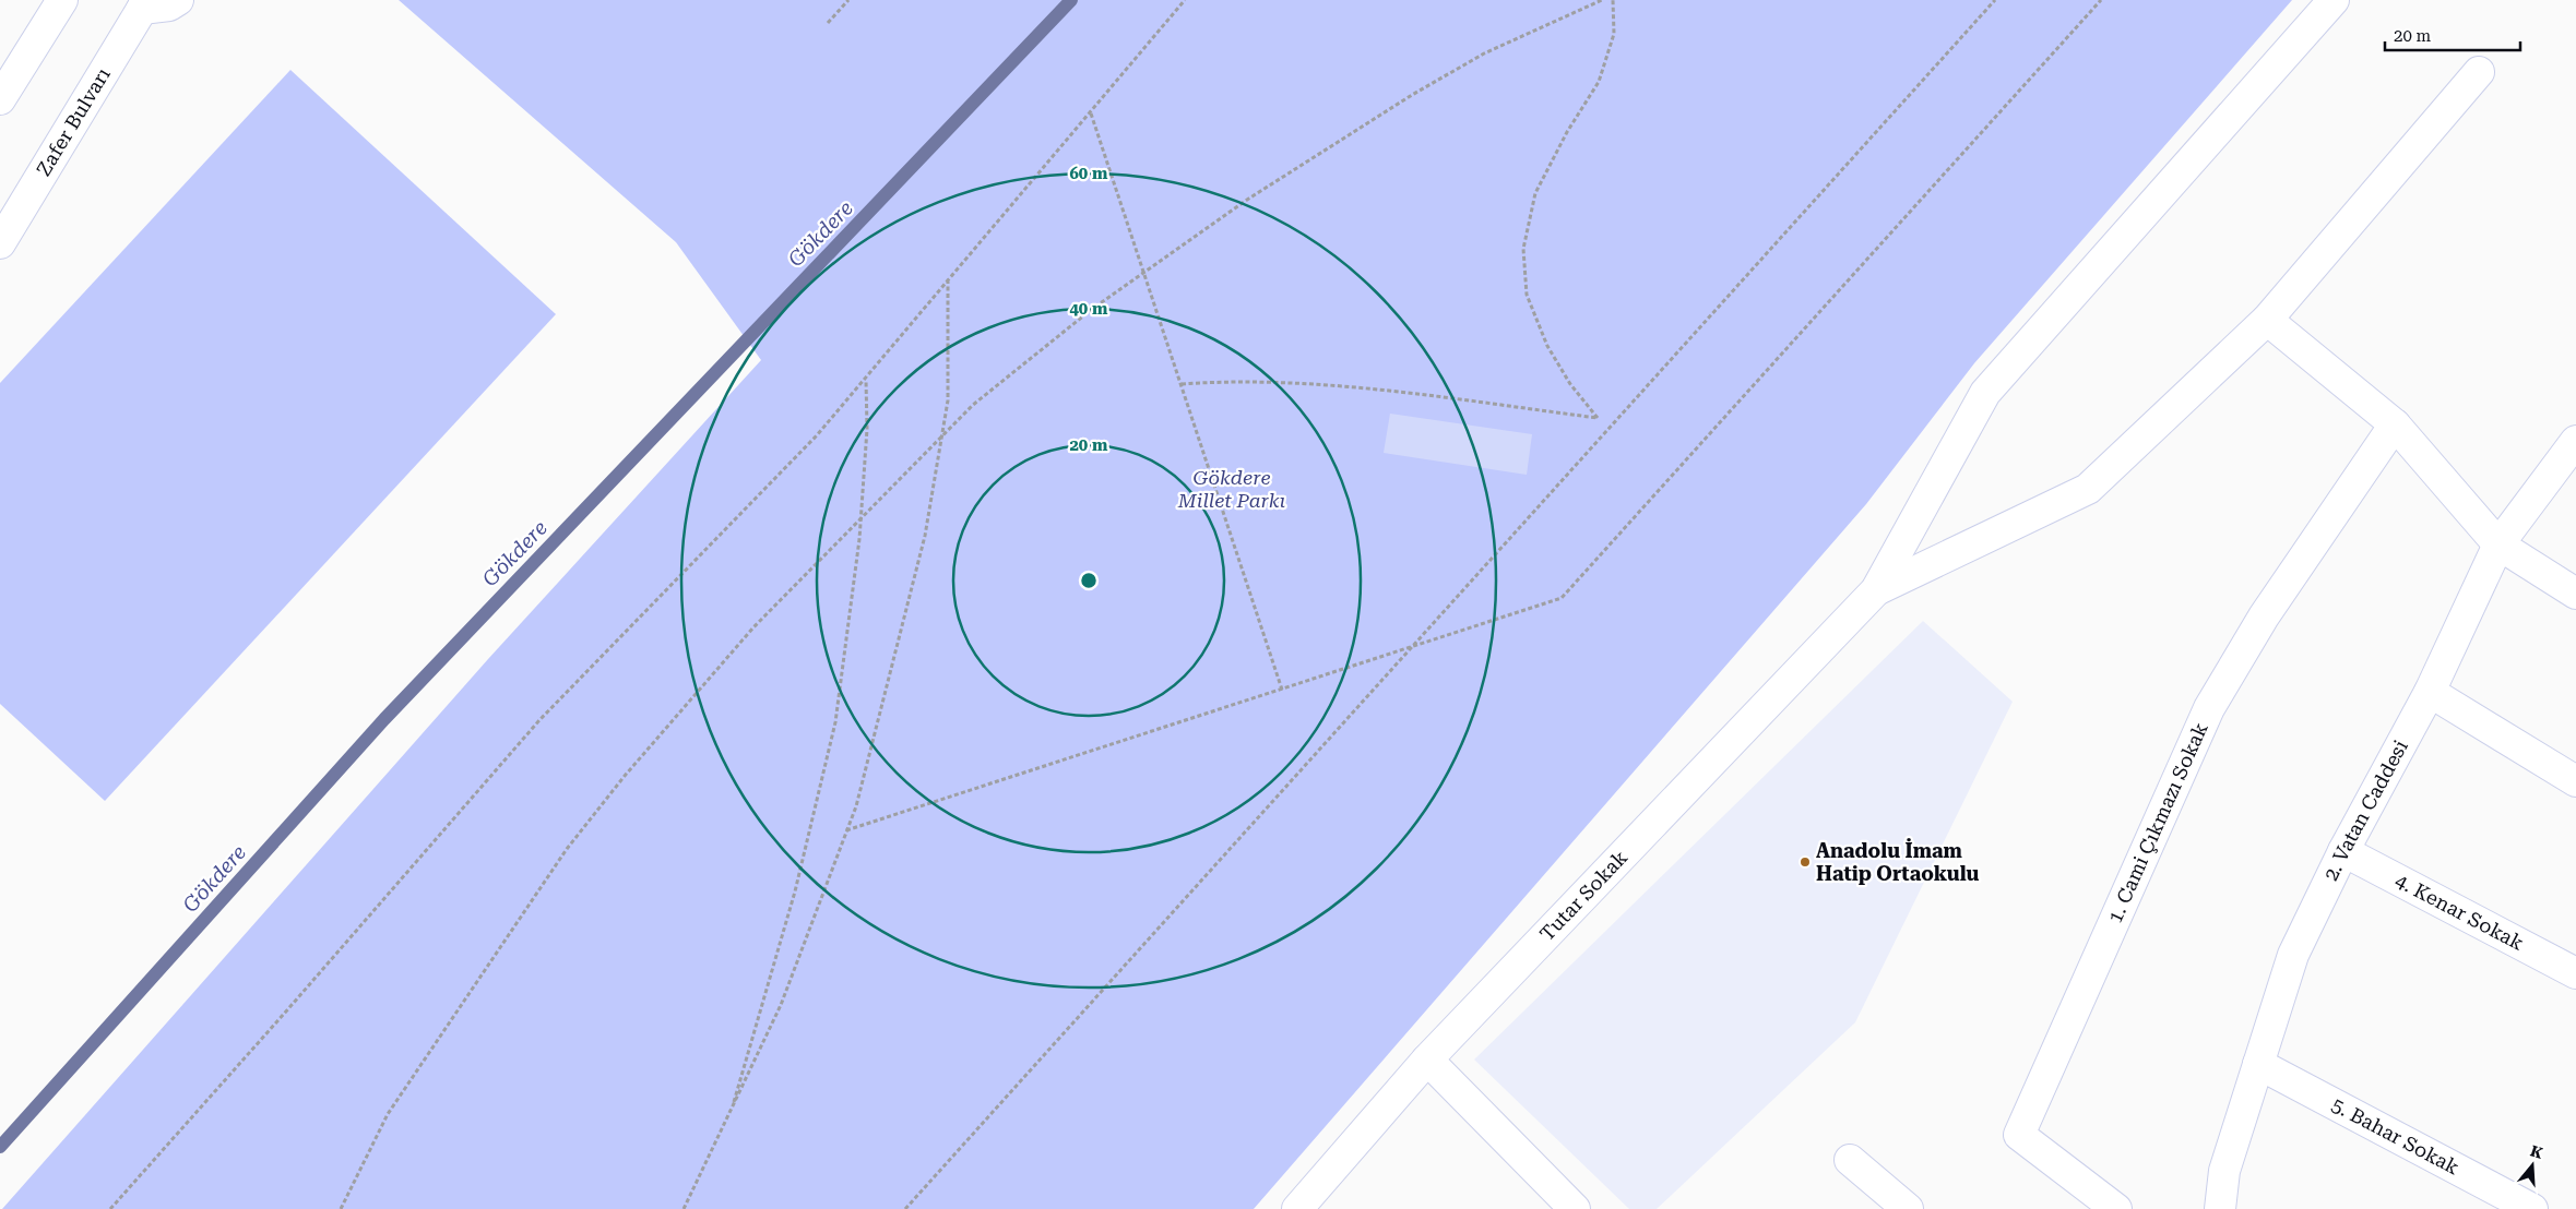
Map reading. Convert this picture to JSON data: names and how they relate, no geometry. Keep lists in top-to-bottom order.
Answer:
{
  "streets": {
    "street": [
      "Zafer Bulvarı",
      "2. Vatan Caddesi",
      "1. Cami Çıkmazı Sokak",
      "Tutar Sokak",
      "4. Kenar Sokak",
      "5. Bahar Sokak"
    ]
  },
  "crossings": [
    ["2. Vatan Caddesi", "4. Kenar Sokak"],
    ["2. Vatan Caddesi", "5. Bahar Sokak"]
  ],
  "water": ["Gökdere"],
  "parks": ["Gökdere Millet Parkı"],
  "places": ["Anadolu İmam Hatip Ortaokulu"],
  "scale_bar": "20 m",
  "north": "top",
  "rings": ["60 m", "40 m", "20 m"]
}
